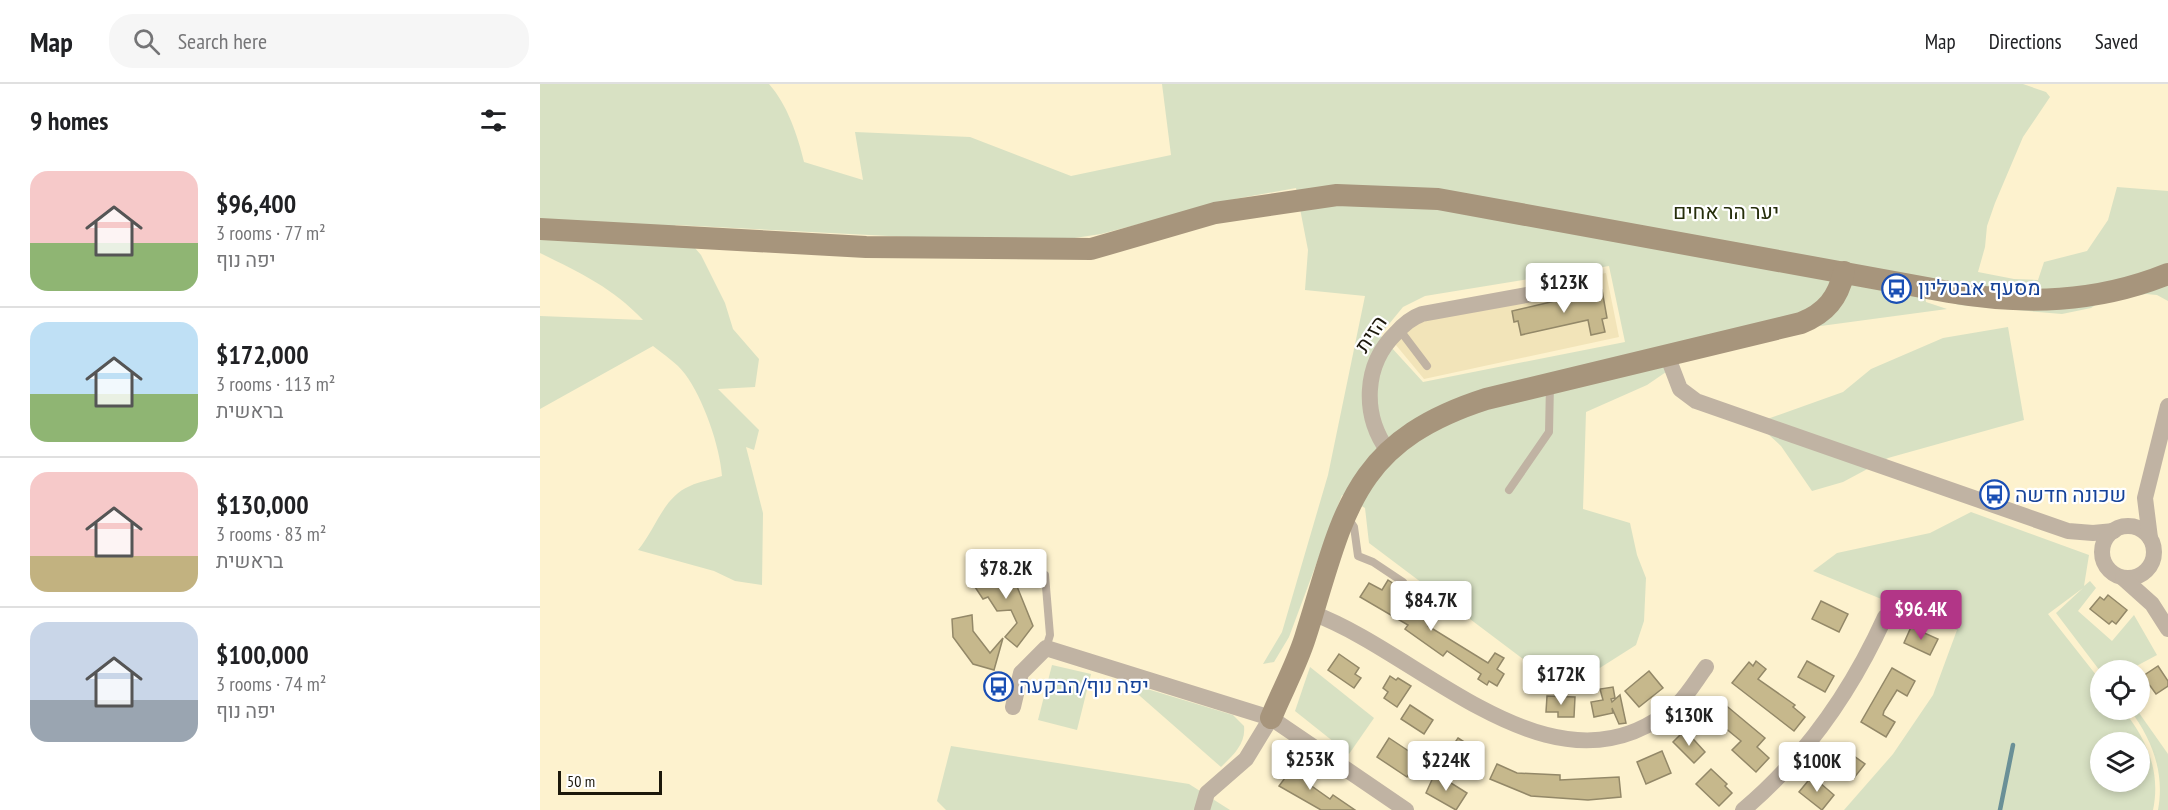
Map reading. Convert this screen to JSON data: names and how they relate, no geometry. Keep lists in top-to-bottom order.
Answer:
{
  "streets": {
    "street": ["הזית"]
  },
  "parks": ["יער הר אחים"],
  "places": {
    "bus stop": ["מסעף אבטליון", "שכונה חדשה", "יפה נוף/הבקעה"]
  },
  "scale_bar": "50 m",
  "page": {
    "header": "Map",
    "search": "Search here",
    "nav": ["Map", "Directions", "Saved"],
    "heading": "9 homes",
    "list": [
      {
        "name": "$96,400",
        "note": "3 rooms · 77 m² · יפה נוף"
      },
      {
        "name": "$172,000",
        "note": "3 rooms · 113 m² · בראשית"
      },
      {
        "name": "$130,000",
        "note": "3 rooms · 83 m² · בראשית"
      },
      {
        "name": "$100,000",
        "note": "3 rooms · 74 m² · יפה נוף"
      }
    ],
    "price": [
      "$123K",
      "$78.2K",
      "$84.7K",
      "$96.4K",
      "$172K",
      "$130K",
      "$253K",
      "$224K",
      "$100K"
    ],
    "scale": "50 m"
  }
}
